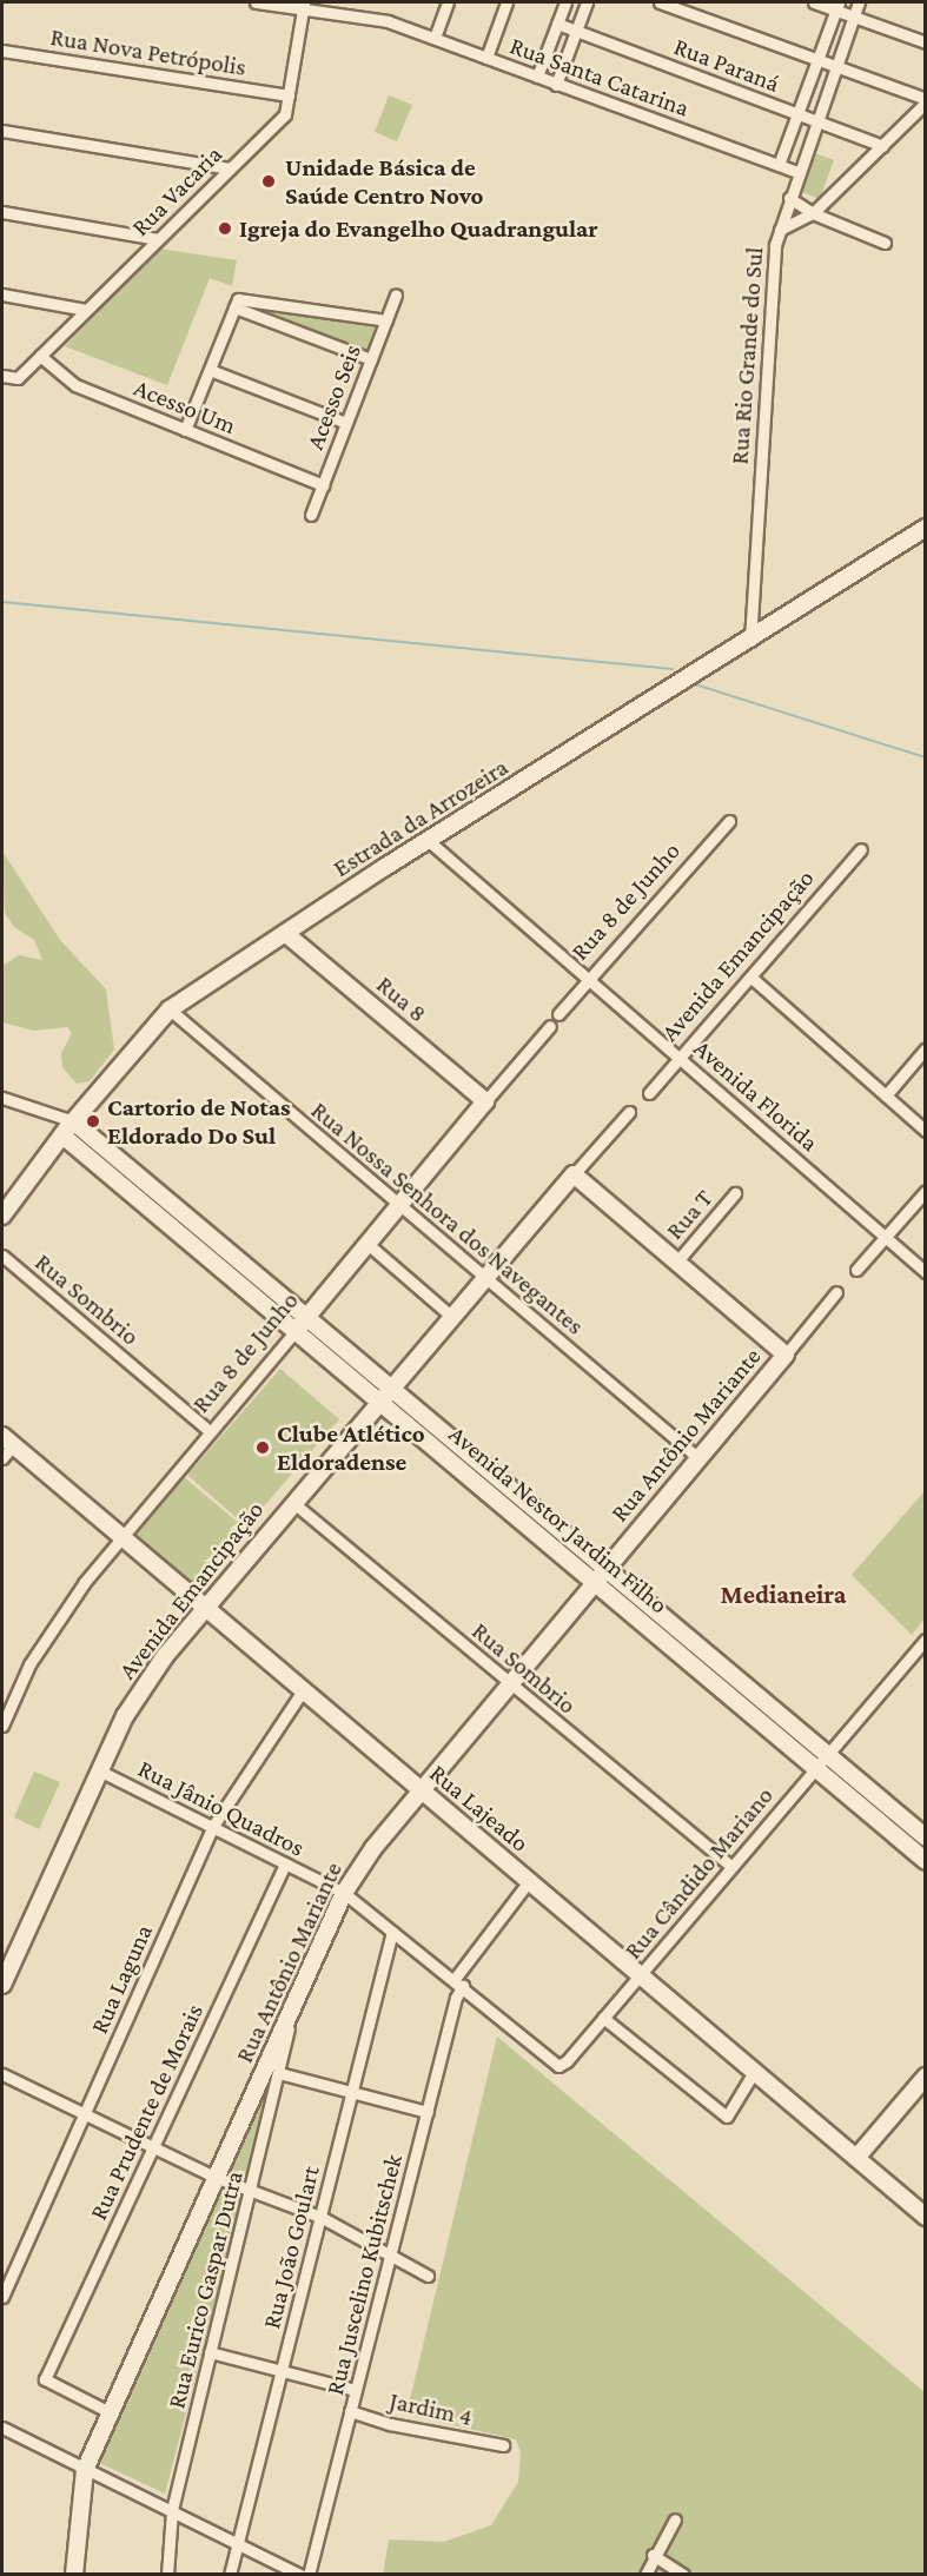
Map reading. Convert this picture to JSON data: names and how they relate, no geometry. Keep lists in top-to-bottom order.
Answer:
{
  "streets": {
    "main road": [
      "Estrada da Arrozeira",
      "Rua 8 de Junho",
      "Avenida Emancipação",
      "Rua 8",
      "Rua Antônio Mariante",
      "Avenida Nestor Jardim Filho",
      "Rua Lajeado"
    ],
    "street": [
      "Rua Nova Petrópolis",
      "Rua Paraná",
      "Rua Santa Catarina",
      "Rua Vacaria",
      "Rua Rio Grande do Sul",
      "Acesso Seis",
      "Acesso Um",
      "Avenida Florida",
      "Rua T",
      "Rua Nossa Senhora dos Navegantes",
      "Rua Sombrio",
      "Rua Jânio Quadros",
      "Rua Cândido Mariano",
      "Rua Laguna",
      "Rua Prudente de Morais",
      "Rua João Goulart",
      "Rua Juscelino Kubitschek",
      "Rua Eurico Gaspar Dutra",
      "Jardim 4"
    ]
  },
  "crossings": [
    ["Rua Nova Petrópolis", "Rua Vacaria"],
    ["Rua Paraná", "Rua Rio Grande do Sul"],
    ["Rua Santa Catarina", "Rua Vacaria"],
    ["Rua Santa Catarina", "Rua Rio Grande do Sul"],
    ["Rua Vacaria", "Acesso Um"],
    ["Rua Rio Grande do Sul", "Estrada da Arrozeira"],
    ["Acesso Seis", "Acesso Um"],
    ["Estrada da Arrozeira", "Rua 8"],
    ["Estrada da Arrozeira", "Avenida Florida"],
    ["Estrada da Arrozeira", "Rua Nossa Senhora dos Navegantes"],
    ["Estrada da Arrozeira", "Avenida Nestor Jardim Filho"],
    ["Rua 8 de Junho", "Rua 8"],
    ["Rua 8 de Junho", "Avenida Florida"],
    ["Rua 8 de Junho", "Rua Nossa Senhora dos Navegantes"],
    ["Rua 8 de Junho", "Rua Sombrio"],
    ["Rua 8 de Junho", "Avenida Nestor Jardim Filho"],
    ["Rua 8 de Junho", "Rua Lajeado"],
    ["Avenida Emancipação", "Avenida Florida"],
    ["Avenida Emancipação", "Rua Nossa Senhora dos Navegantes"],
    ["Avenida Emancipação", "Rua Sombrio"],
    ["Avenida Emancipação", "Avenida Nestor Jardim Filho"],
    ["Avenida Emancipação", "Rua Jânio Quadros"],
    ["Avenida Emancipação", "Rua Lajeado"],
    ["Rua Nossa Senhora dos Navegantes", "Rua Antônio Mariante"],
    ["Rua Sombrio", "Rua Antônio Mariante"],
    ["Rua Sombrio", "Rua Cândido Mariano"],
    ["Rua Antônio Mariante", "Avenida Nestor Jardim Filho"],
    ["Rua Antônio Mariante", "Rua Jânio Quadros"],
    ["Rua Antônio Mariante", "Rua Lajeado"],
    ["Rua Antônio Mariante", "Rua Prudente de Morais"],
    ["Rua Antônio Mariante", "Rua Eurico Gaspar Dutra"],
    ["Avenida Nestor Jardim Filho", "Rua Cândido Mariano"],
    ["Rua Jânio Quadros", "Rua Cândido Mariano"],
    ["Rua Jânio Quadros", "Rua Laguna"],
    ["Rua Jânio Quadros", "Rua Prudente de Morais"],
    ["Rua Jânio Quadros", "Rua João Goulart"],
    ["Rua Jânio Quadros", "Rua Juscelino Kubitschek"],
    ["Rua Lajeado", "Rua Cândido Mariano"],
    ["Rua Lajeado", "Rua Laguna"],
    ["Rua Lajeado", "Rua Juscelino Kubitschek"],
    ["Rua Juscelino Kubitschek", "Jardim 4"]
  ],
  "districts": ["Medianeira"],
  "places": [
    "Unidade Básica de Saúde Centro Novo",
    "Igreja do Evangelho Quadrangular",
    "Cartorio de Notas Eldorado Do Sul",
    "Clube Atlético Eldoradense"
  ]
}
